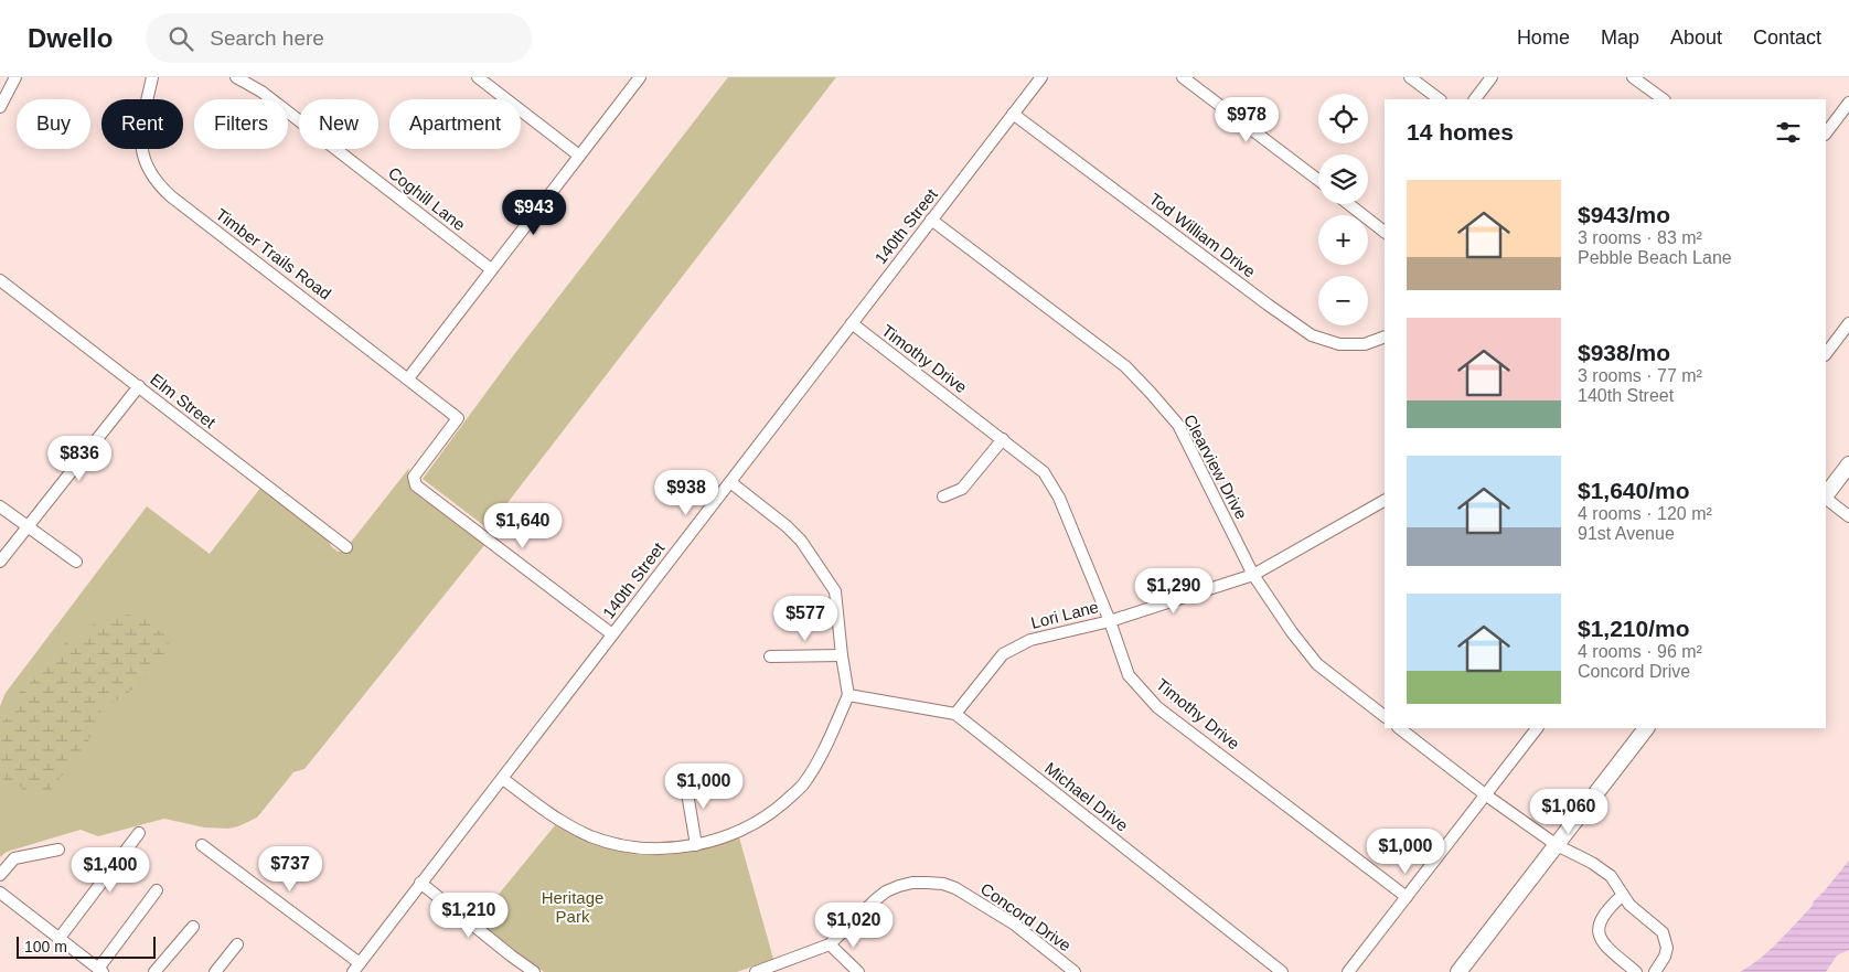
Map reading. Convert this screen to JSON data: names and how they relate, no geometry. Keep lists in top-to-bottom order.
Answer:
{
  "streets": {
    "street": [
      "Coghill Lane",
      "140th Street",
      "Tod William Drive",
      "Timber Trails Road",
      "Timothy Drive",
      "Elm Street",
      "Clearview Drive",
      "Lori Lane",
      "Michael Drive",
      "Concord Drive"
    ]
  },
  "crossings": [
    ["140th Street", "Tod William Drive"],
    ["140th Street", "Timber Trails Road"],
    ["140th Street", "Timothy Drive"],
    ["140th Street", "Clearview Drive"],
    ["Timothy Drive", "Lori Lane"],
    ["Clearview Drive", "Lori Lane"],
    ["Lori Lane", "Michael Drive"]
  ],
  "parks": ["Heritage Park"],
  "scale_bar": "100 m",
  "page": {
    "header": "Dwello",
    "search": "Search here",
    "nav": [
      "Home",
      "Map",
      "About",
      "Contact"
    ],
    "map_buttons": ["+", "−"],
    "price": [
      "$978",
      "$943",
      "$836",
      "$938",
      "$1,640",
      "$1,290",
      "$577",
      "$1,000",
      "$1,060",
      "$1,000",
      "$737",
      "$1,400",
      "$1,210",
      "$1,020"
    ],
    "chip": [
      "Buy",
      "Rent",
      "Filters",
      "New",
      "Apartment"
    ],
    "heading": "14 homes",
    "list": [
      {
        "name": "$943/mo",
        "note": "3 rooms · 83 m² · Pebble Beach Lane"
      },
      {
        "name": "$938/mo",
        "note": "3 rooms · 77 m² · 140th Street"
      },
      {
        "name": "$1,640/mo",
        "note": "4 rooms · 120 m² · 91st Avenue"
      },
      {
        "name": "$1,210/mo",
        "note": "4 rooms · 96 m² · Concord Drive"
      }
    ],
    "scale": "100 m"
  }
}
